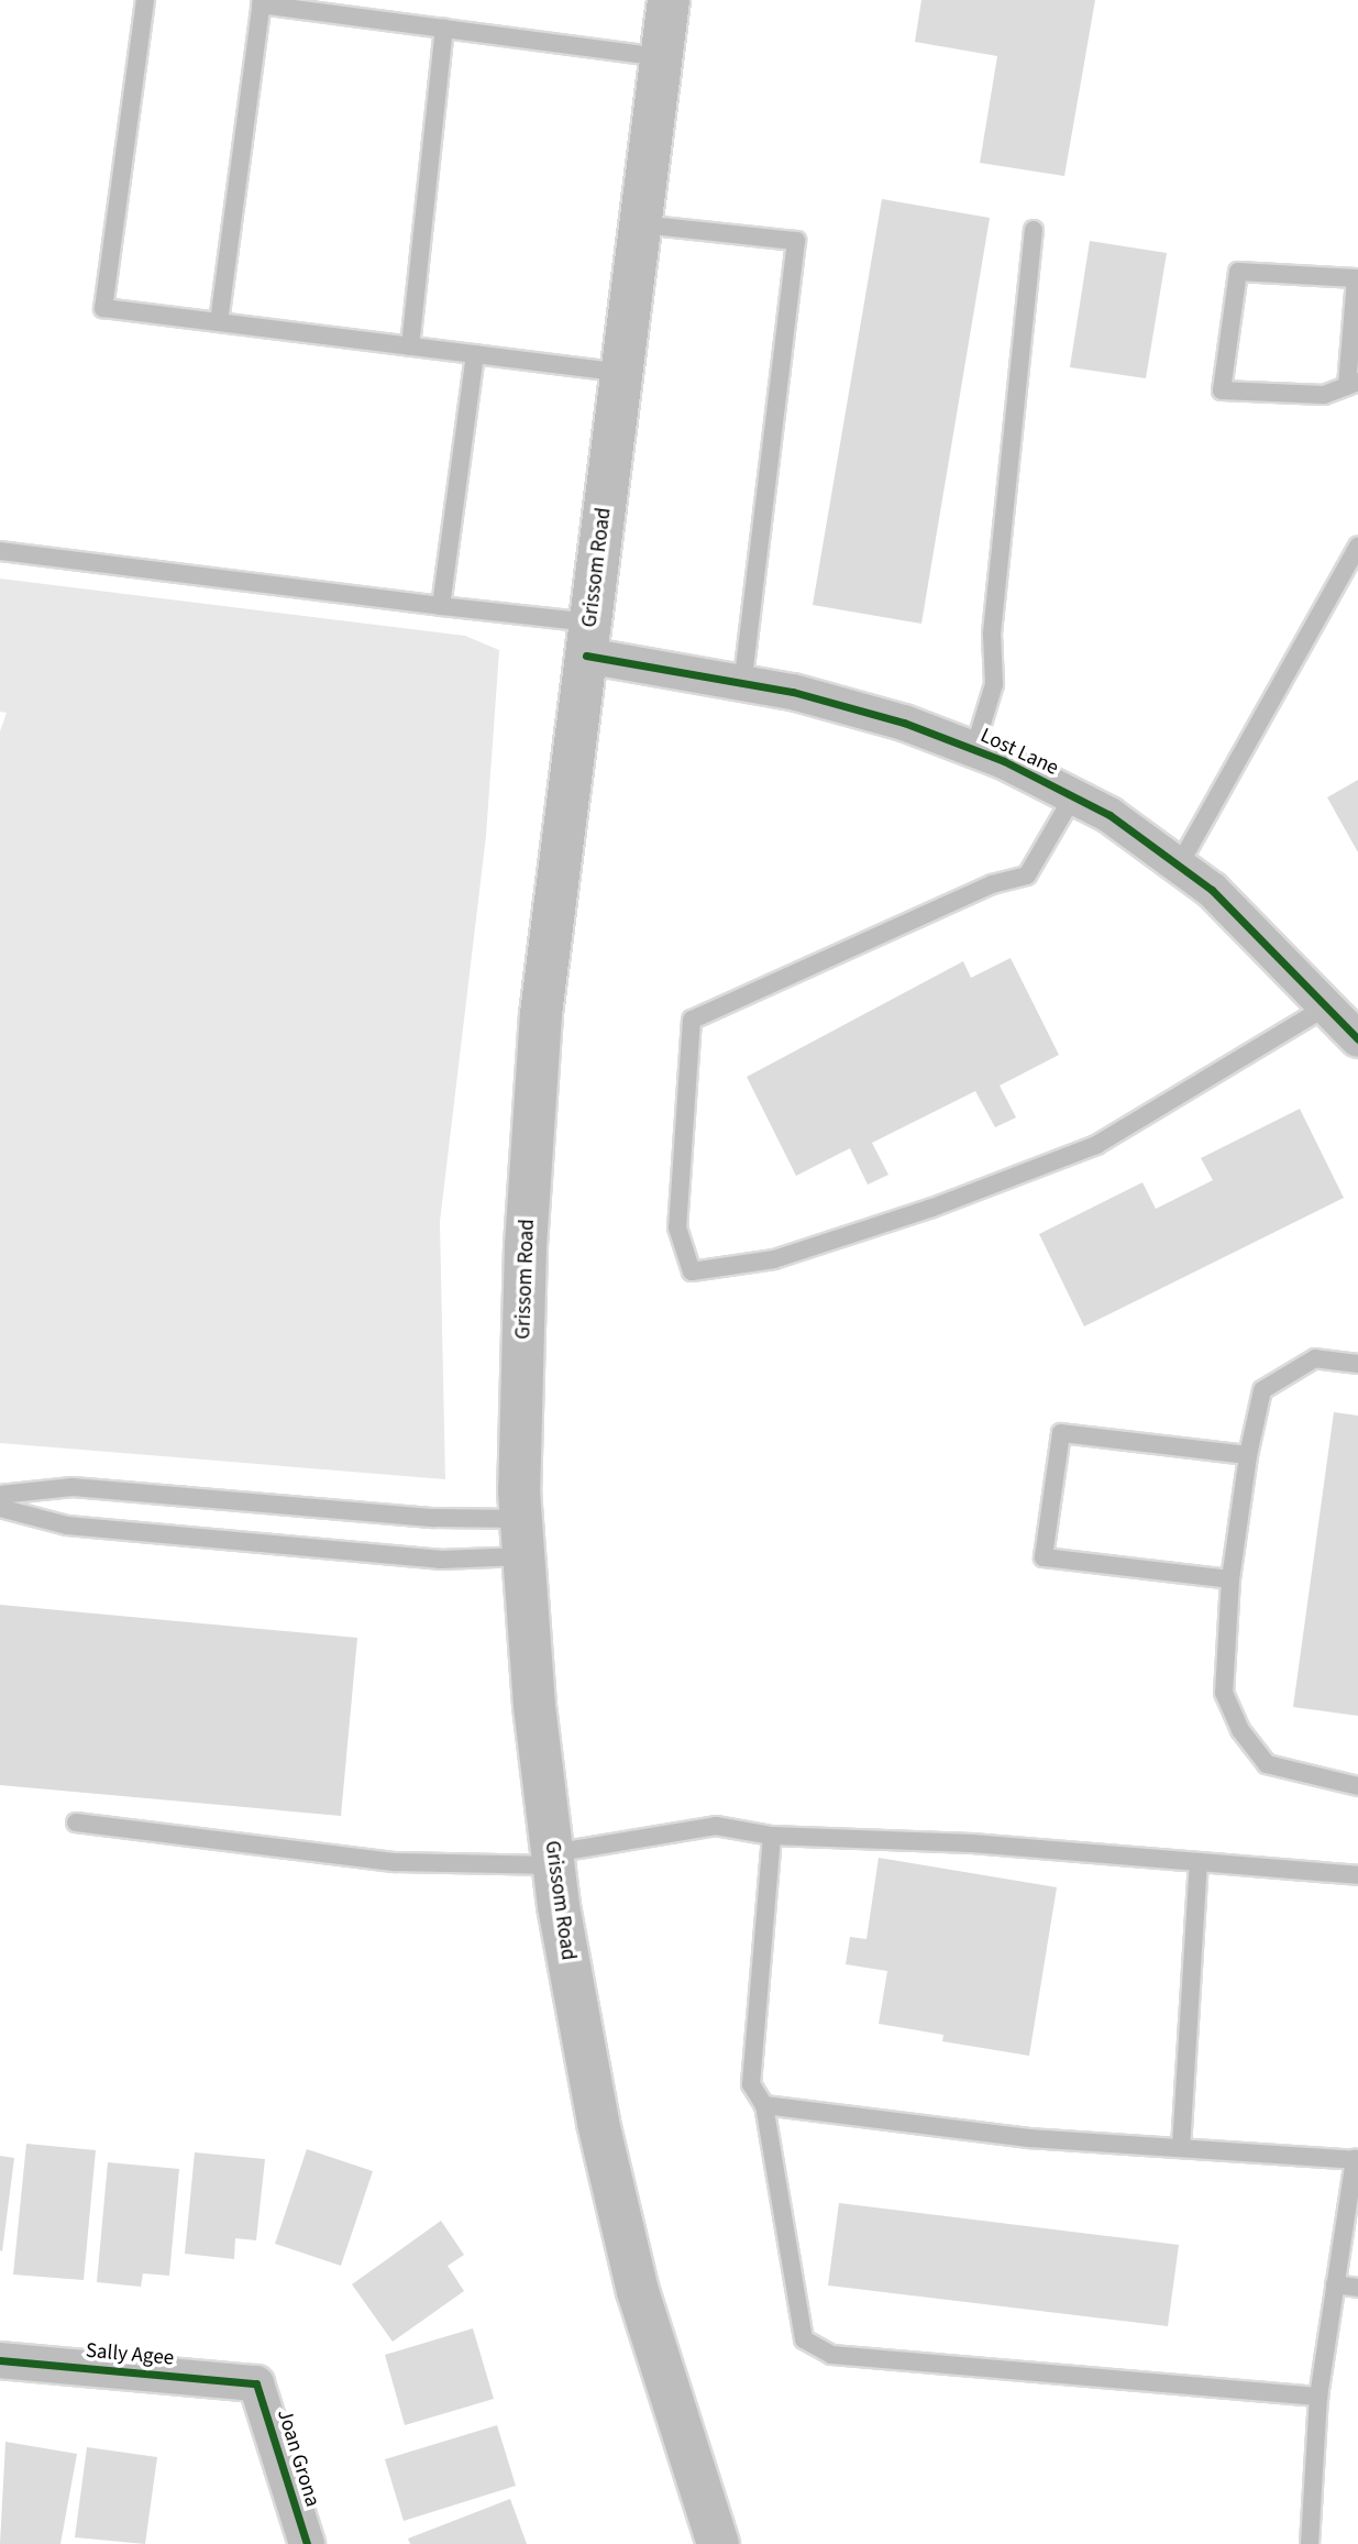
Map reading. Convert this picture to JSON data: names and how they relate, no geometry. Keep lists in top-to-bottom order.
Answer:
{
  "streets": {
    "main road": ["Grissom Road"],
    "street": ["Lost Lane", "Sally Agee", "Joan Grona"]
  },
  "crossings": [
    ["Grissom Road", "Lost Lane"],
    ["Sally Agee", "Joan Grona"]
  ]
}
